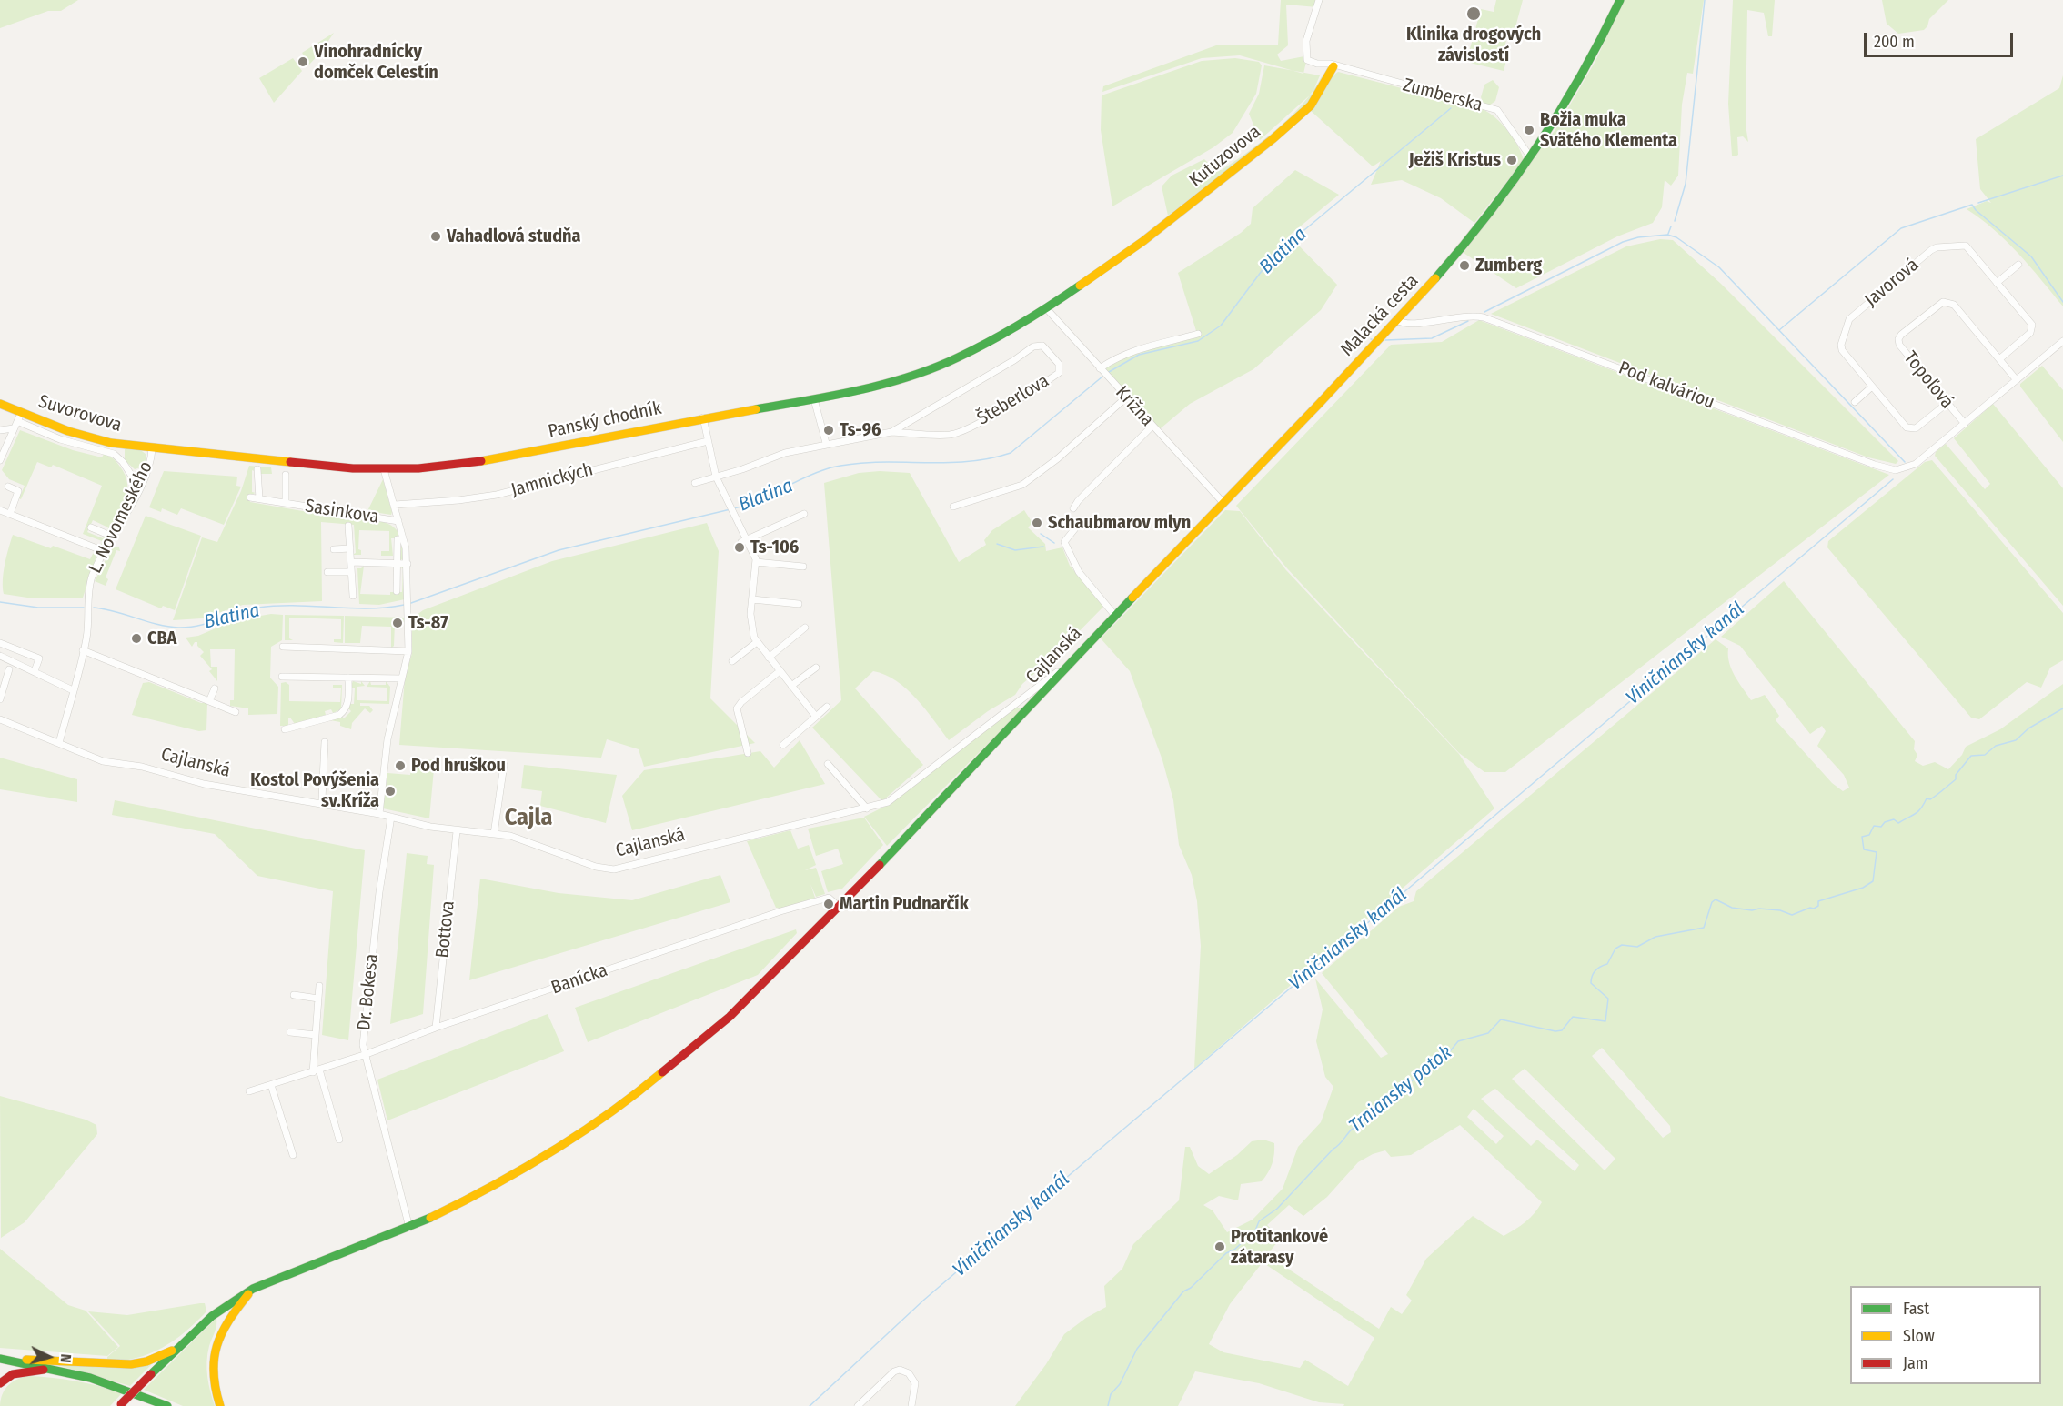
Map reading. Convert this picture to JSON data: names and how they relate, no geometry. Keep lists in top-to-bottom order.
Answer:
{
  "streets": {
    "main road": [
      "Kutuzovova",
      "Malacká cesta",
      "Suvorovova",
      "Panský chodník",
      "Cajlanská"
    ],
    "street": [
      "Zumberska",
      "Javorová",
      "Topoľová",
      "Pod kalváriou",
      "Šteberlova",
      "Krížna",
      "Jamnických",
      "Sasinkova",
      "L. Novomeského",
      "Bottova",
      "Banícka",
      "Dr. Bokesa"
    ]
  },
  "crossings": [
    ["Zumberska", "Kutuzovova"],
    ["Zumberska", "Malacká cesta"],
    ["Kutuzovova", "Krížna"],
    ["Kutuzovova", "Panský chodník"],
    ["Javorová", "Topoľová"],
    ["Malacká cesta", "Pod kalváriou"],
    ["Malacká cesta", "Krížna"],
    ["Malacká cesta", "Cajlanská"],
    ["Topoľová", "Pod kalváriou"],
    ["Krížna", "Panský chodník"],
    ["Suvorovova", "Panský chodník"],
    ["Suvorovova", "L. Novomeského"],
    ["Panský chodník", "L. Novomeského"],
    ["L. Novomeského", "Cajlanská"],
    ["Cajlanská", "Bottova"],
    ["Cajlanská", "Dr. Bokesa"],
    ["Bottova", "Banícka"],
    ["Banícka", "Dr. Bokesa"]
  ],
  "districts": ["Cajla"],
  "water": ["Blatina", "Viničniansky kanál", "Trniansky potok"],
  "places": [
    "Klinika drogových závislostí",
    "Vinohradnícky domček Celestín",
    "Božia muka Svätého Klementa",
    "Ježiš Kristus",
    "Vahadlová studňa",
    "Zumberg",
    "Ts-96",
    "Schaubmarov mlyn",
    "Ts-106",
    "Ts-87",
    "CBA",
    "Pod hruškou",
    "Kostol Povýšenia sv.Kríža",
    "Martin Pudnarčík",
    "Protitankové zátarasy"
  ],
  "legend": ["Fast", "Slow", "Jam"],
  "scale_bar": "200 m",
  "north": "right"
}
